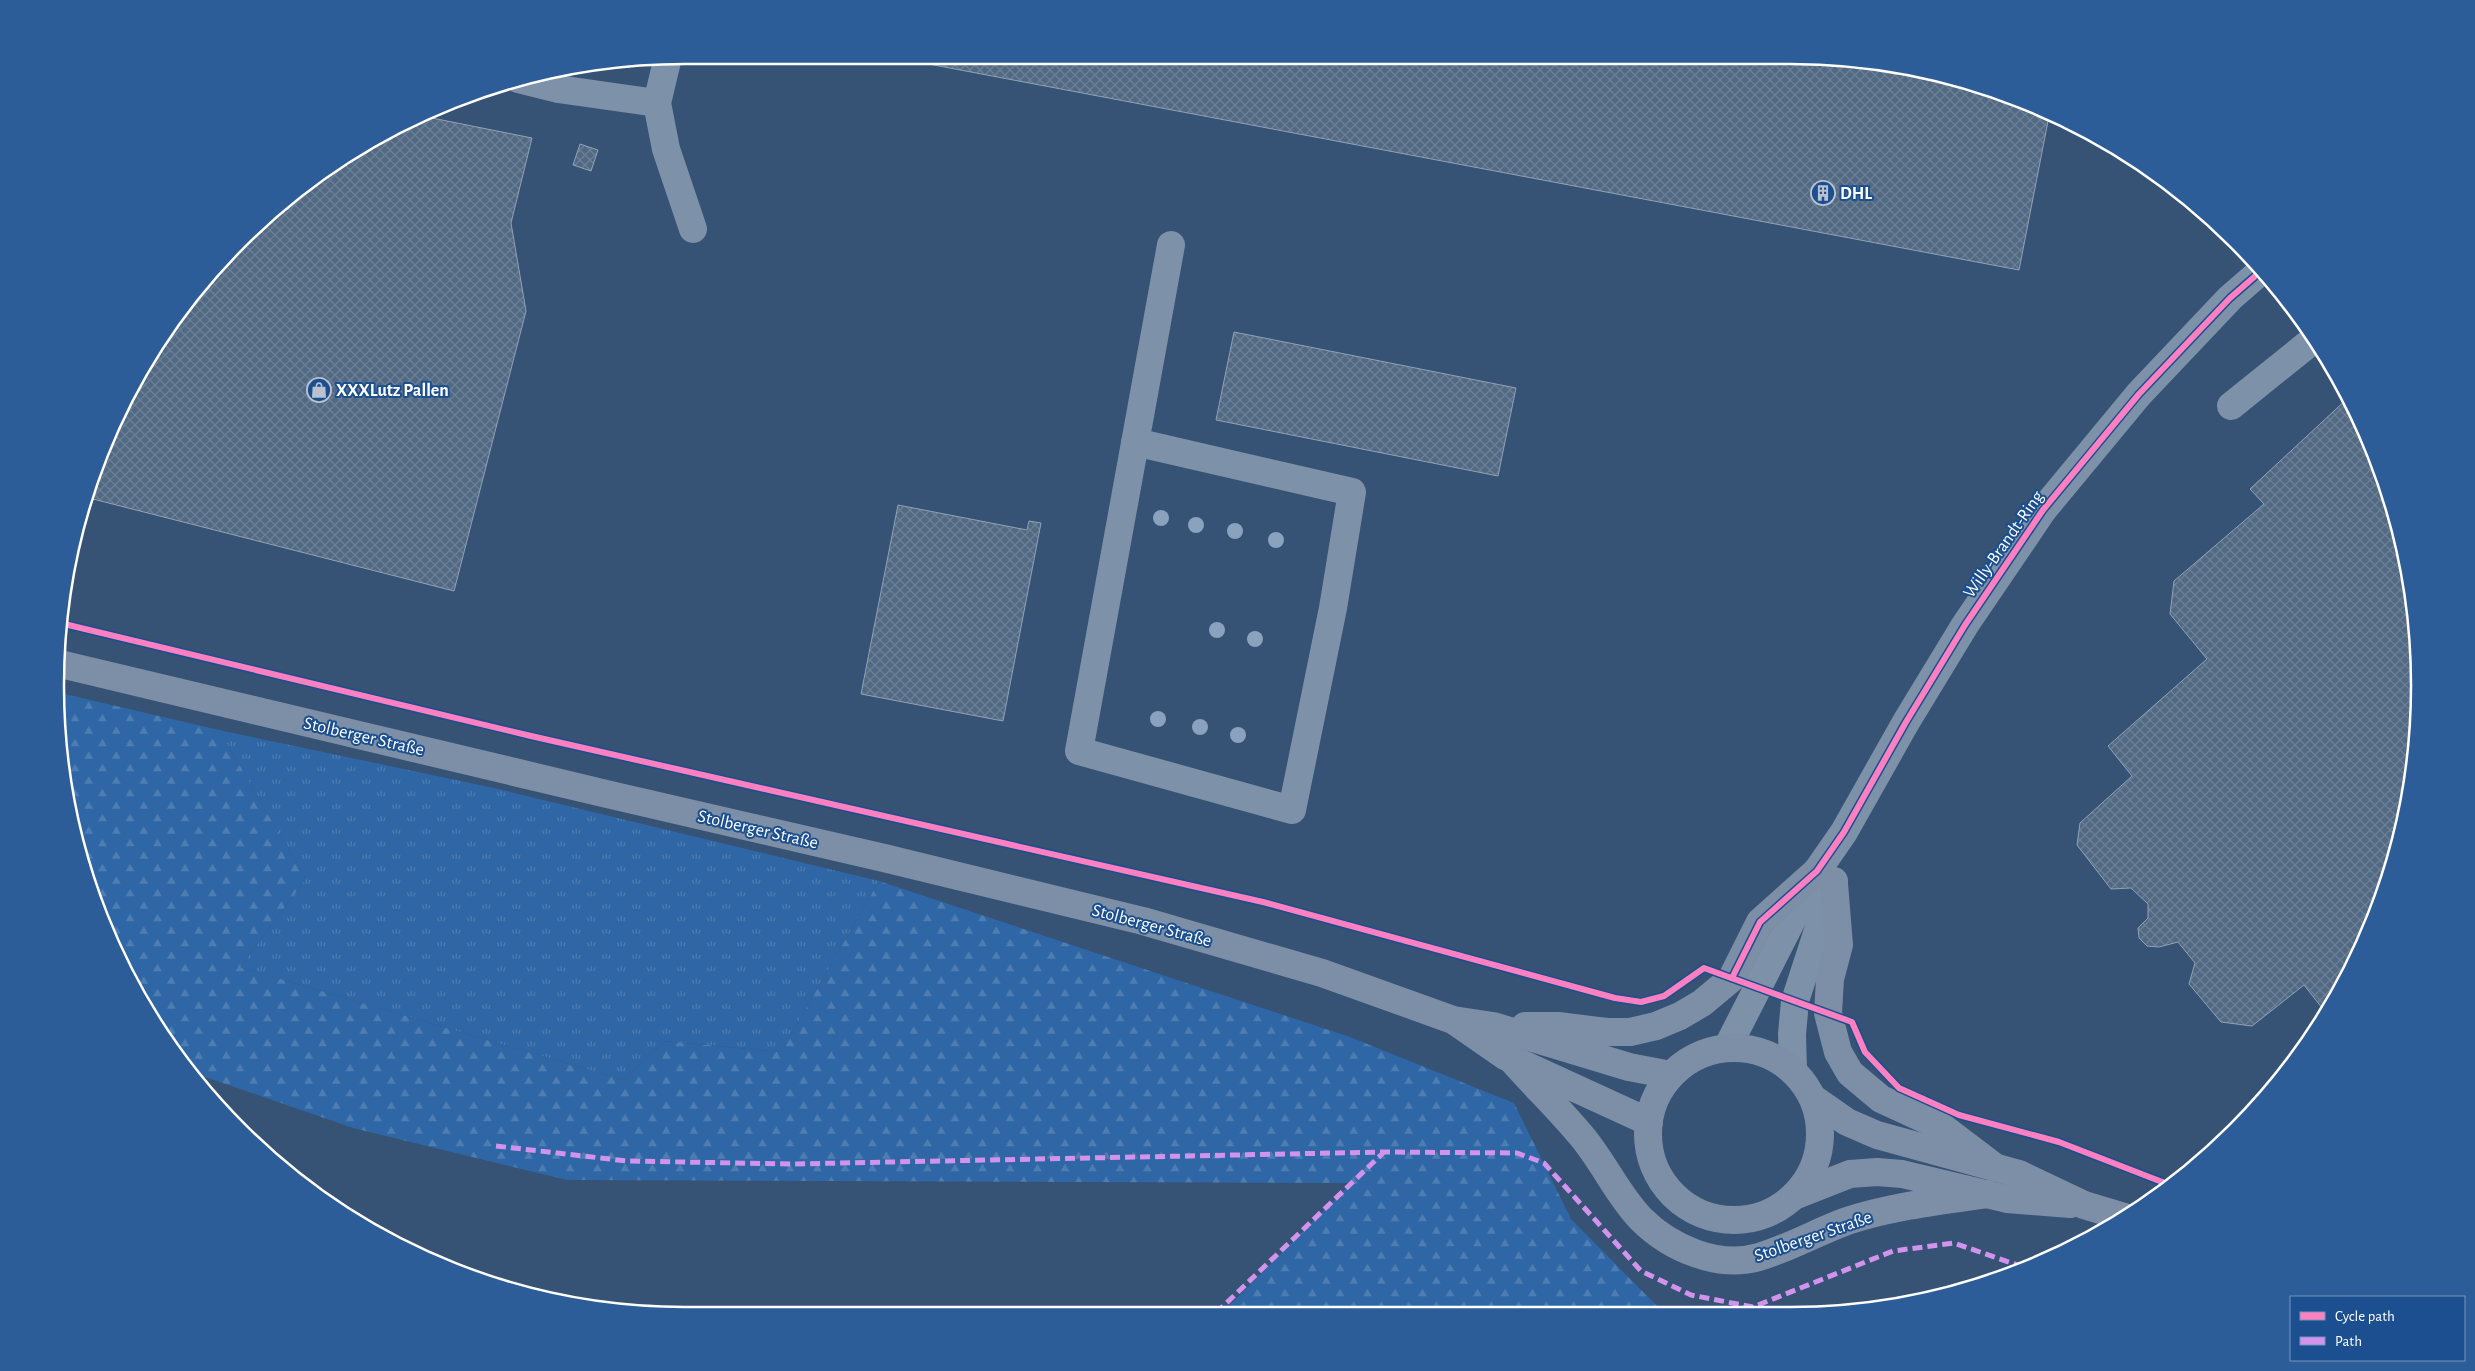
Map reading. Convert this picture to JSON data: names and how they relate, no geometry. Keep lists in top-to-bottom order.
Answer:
{
  "streets": {
    "main road": ["Stolberger Straße"],
    "street": ["Willy-Brandt-Ring"]
  },
  "crossings": [
    ["Willy-Brandt-Ring", "Stolberger Straße"]
  ],
  "places": {
    "building": ["DHL"],
    "shop": ["XXXLutz Pallen"]
  },
  "legend": ["Cycle path", "Path"]
}
